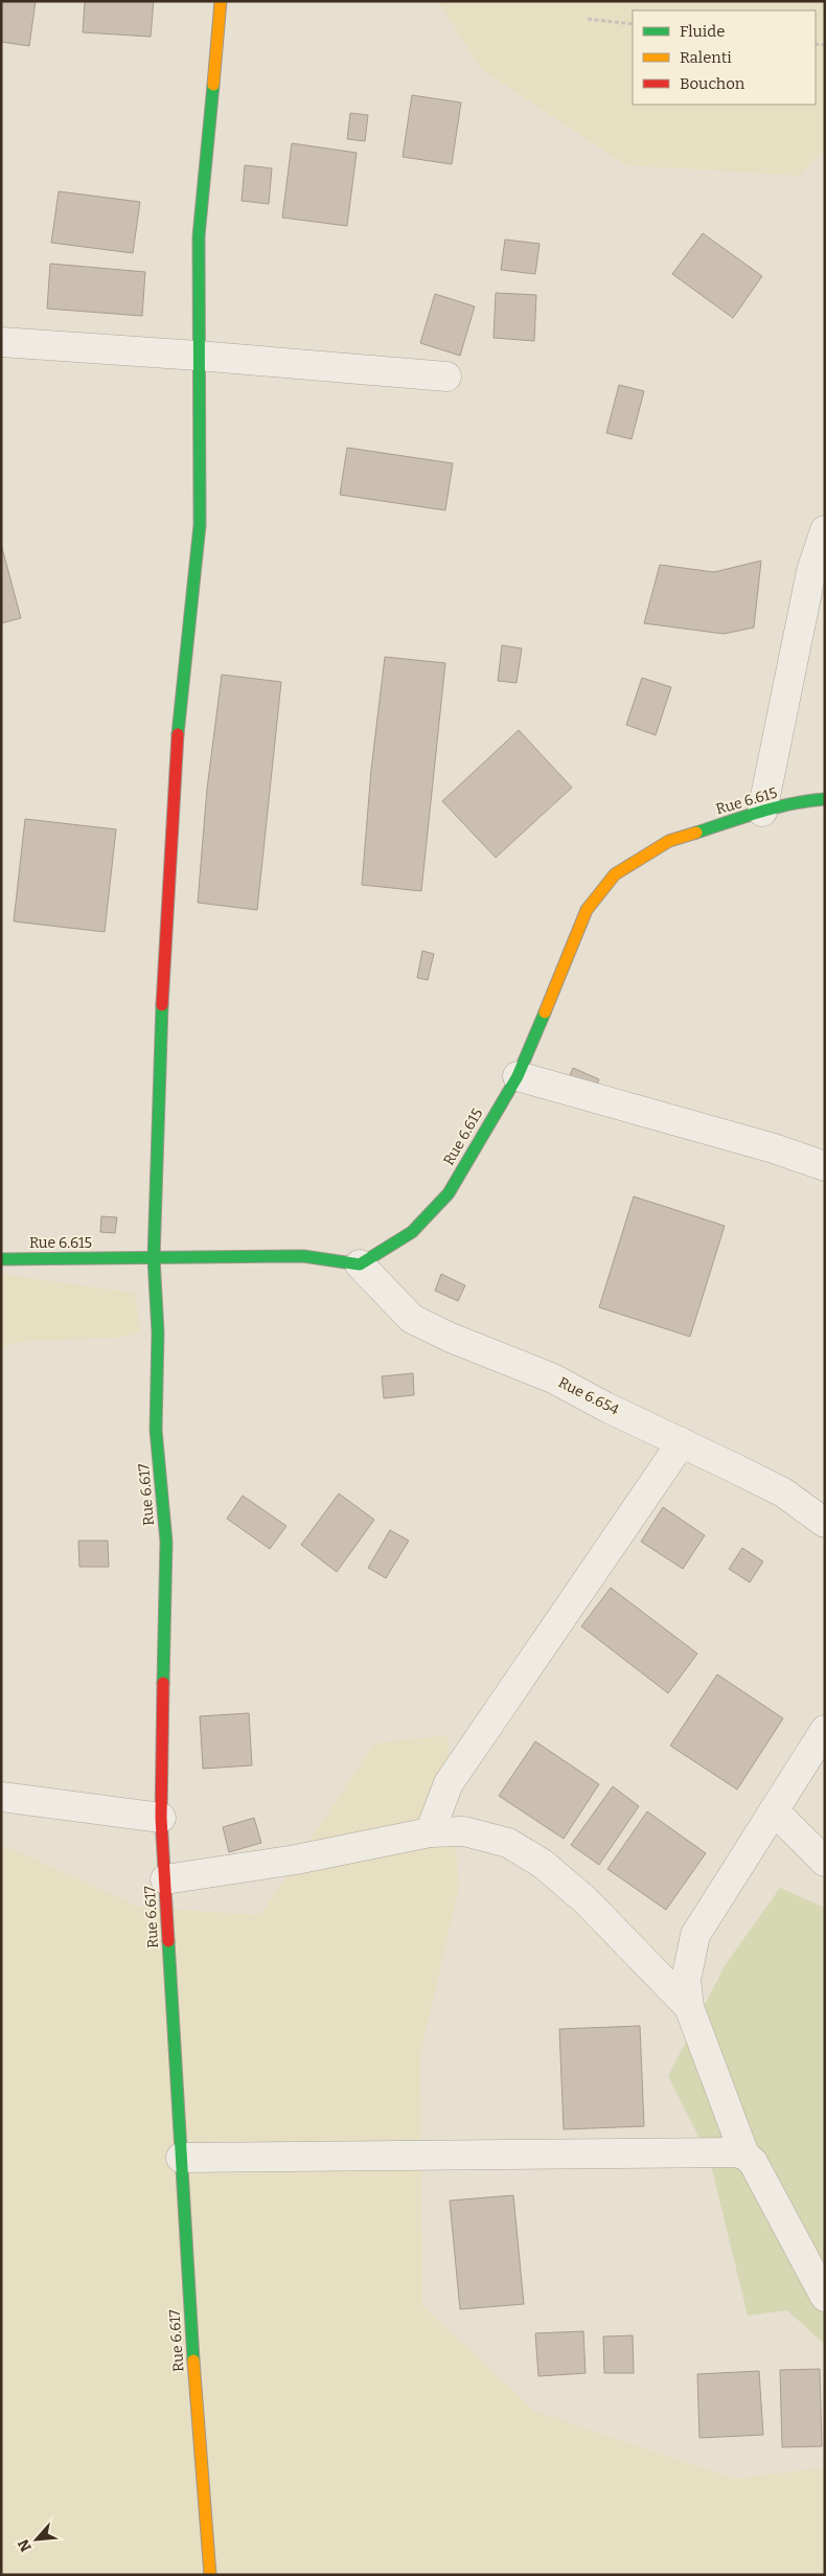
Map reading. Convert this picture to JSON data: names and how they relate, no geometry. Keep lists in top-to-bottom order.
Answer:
{
  "streets": {
    "street": ["Rue 6.615", "Rue 6.654", "Rue 6.617"]
  },
  "crossings": [
    ["Rue 6.615", "Rue 6.654"],
    ["Rue 6.615", "Rue 6.617"]
  ],
  "legend": ["Fluide", "Ralenti", "Bouchon"],
  "north": "bottom left"
}
